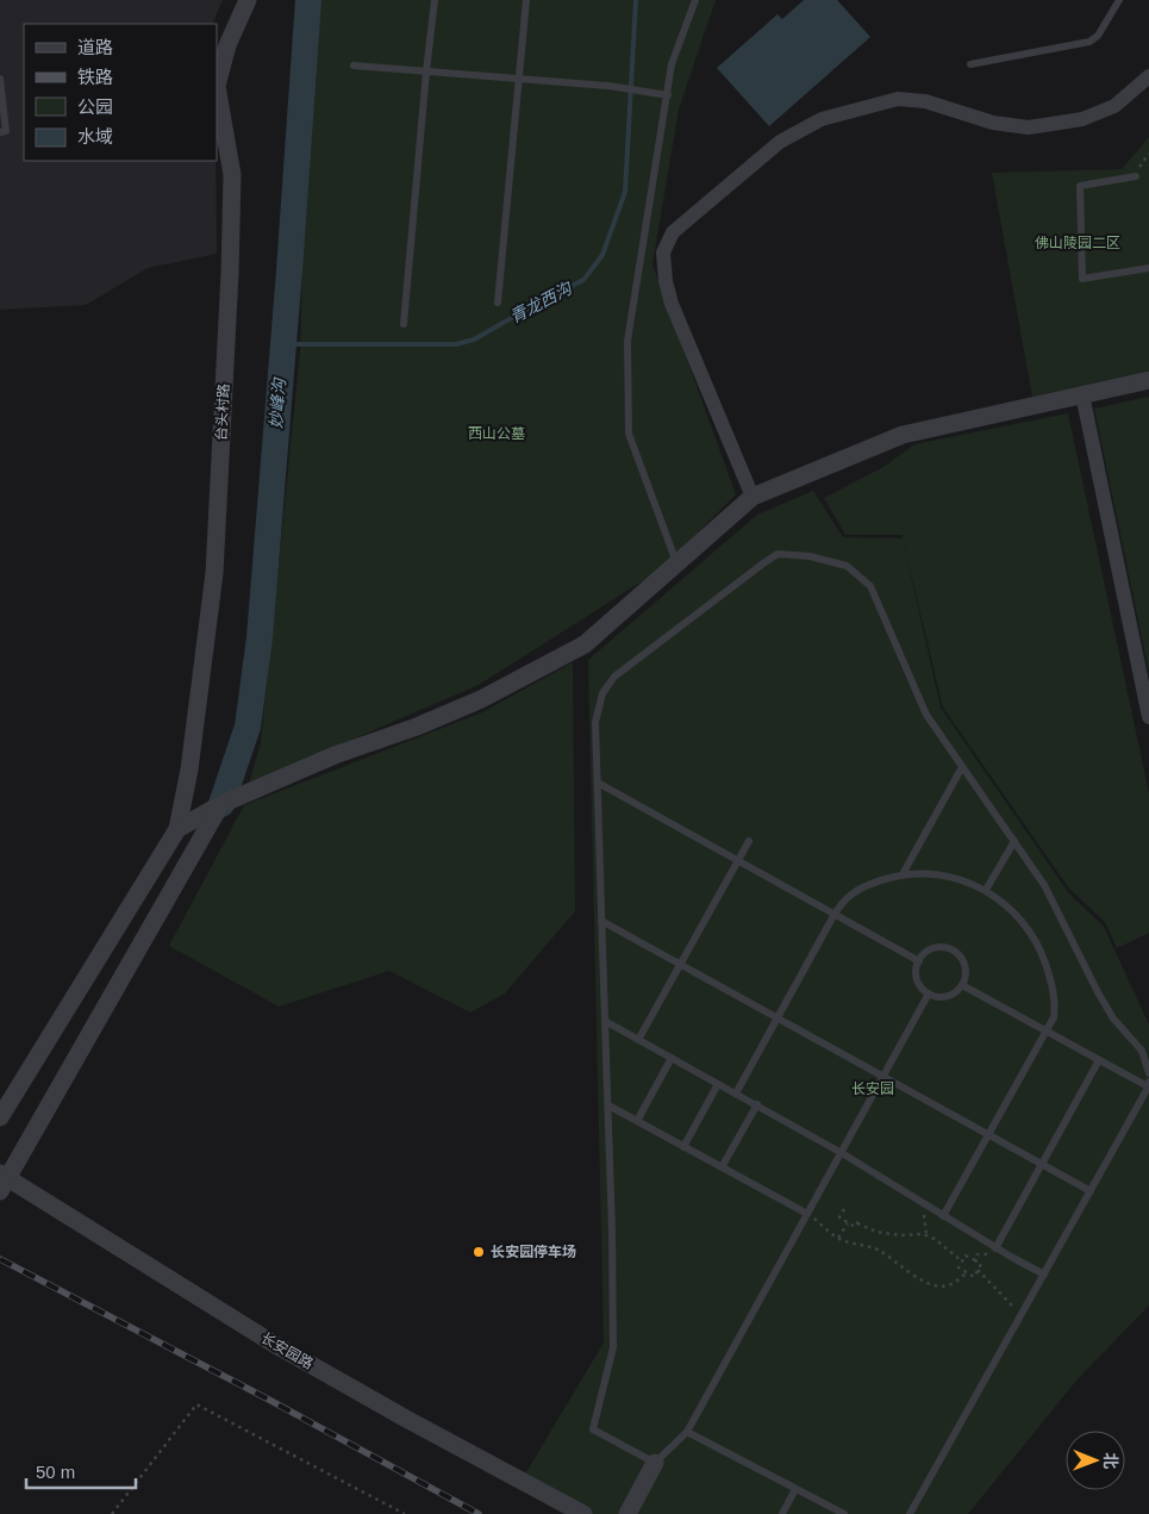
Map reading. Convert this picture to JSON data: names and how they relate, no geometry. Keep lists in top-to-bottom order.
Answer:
{
  "streets": {
    "street": ["台头村路", "长安园路"]
  },
  "water": ["青龙西沟", "妙峰沟"],
  "parks": ["佛山陵园二区", "西山公墓", "长安园"],
  "places": ["长安园停车场"],
  "legend": [
    "道路",
    "铁路",
    "公园",
    "水域"
  ],
  "scale_bar": "50 m",
  "north": "right"
}
